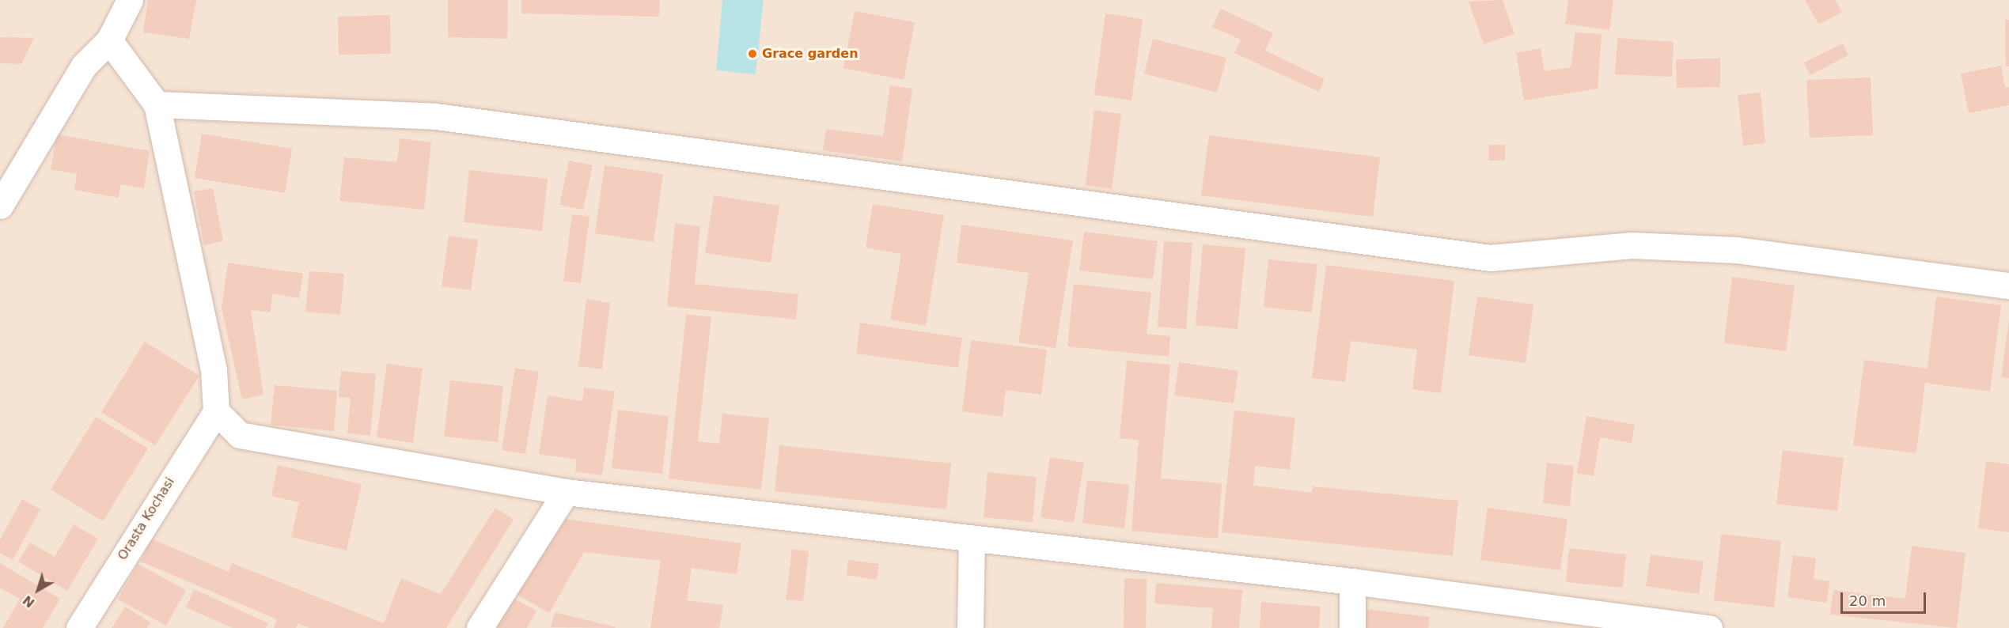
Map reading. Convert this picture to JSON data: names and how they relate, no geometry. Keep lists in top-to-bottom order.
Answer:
{
  "streets": {
    "street": ["Orasta Kochasi"]
  },
  "places": ["Grace garden"],
  "scale_bar": "20 m",
  "north": "bottom left"
}
